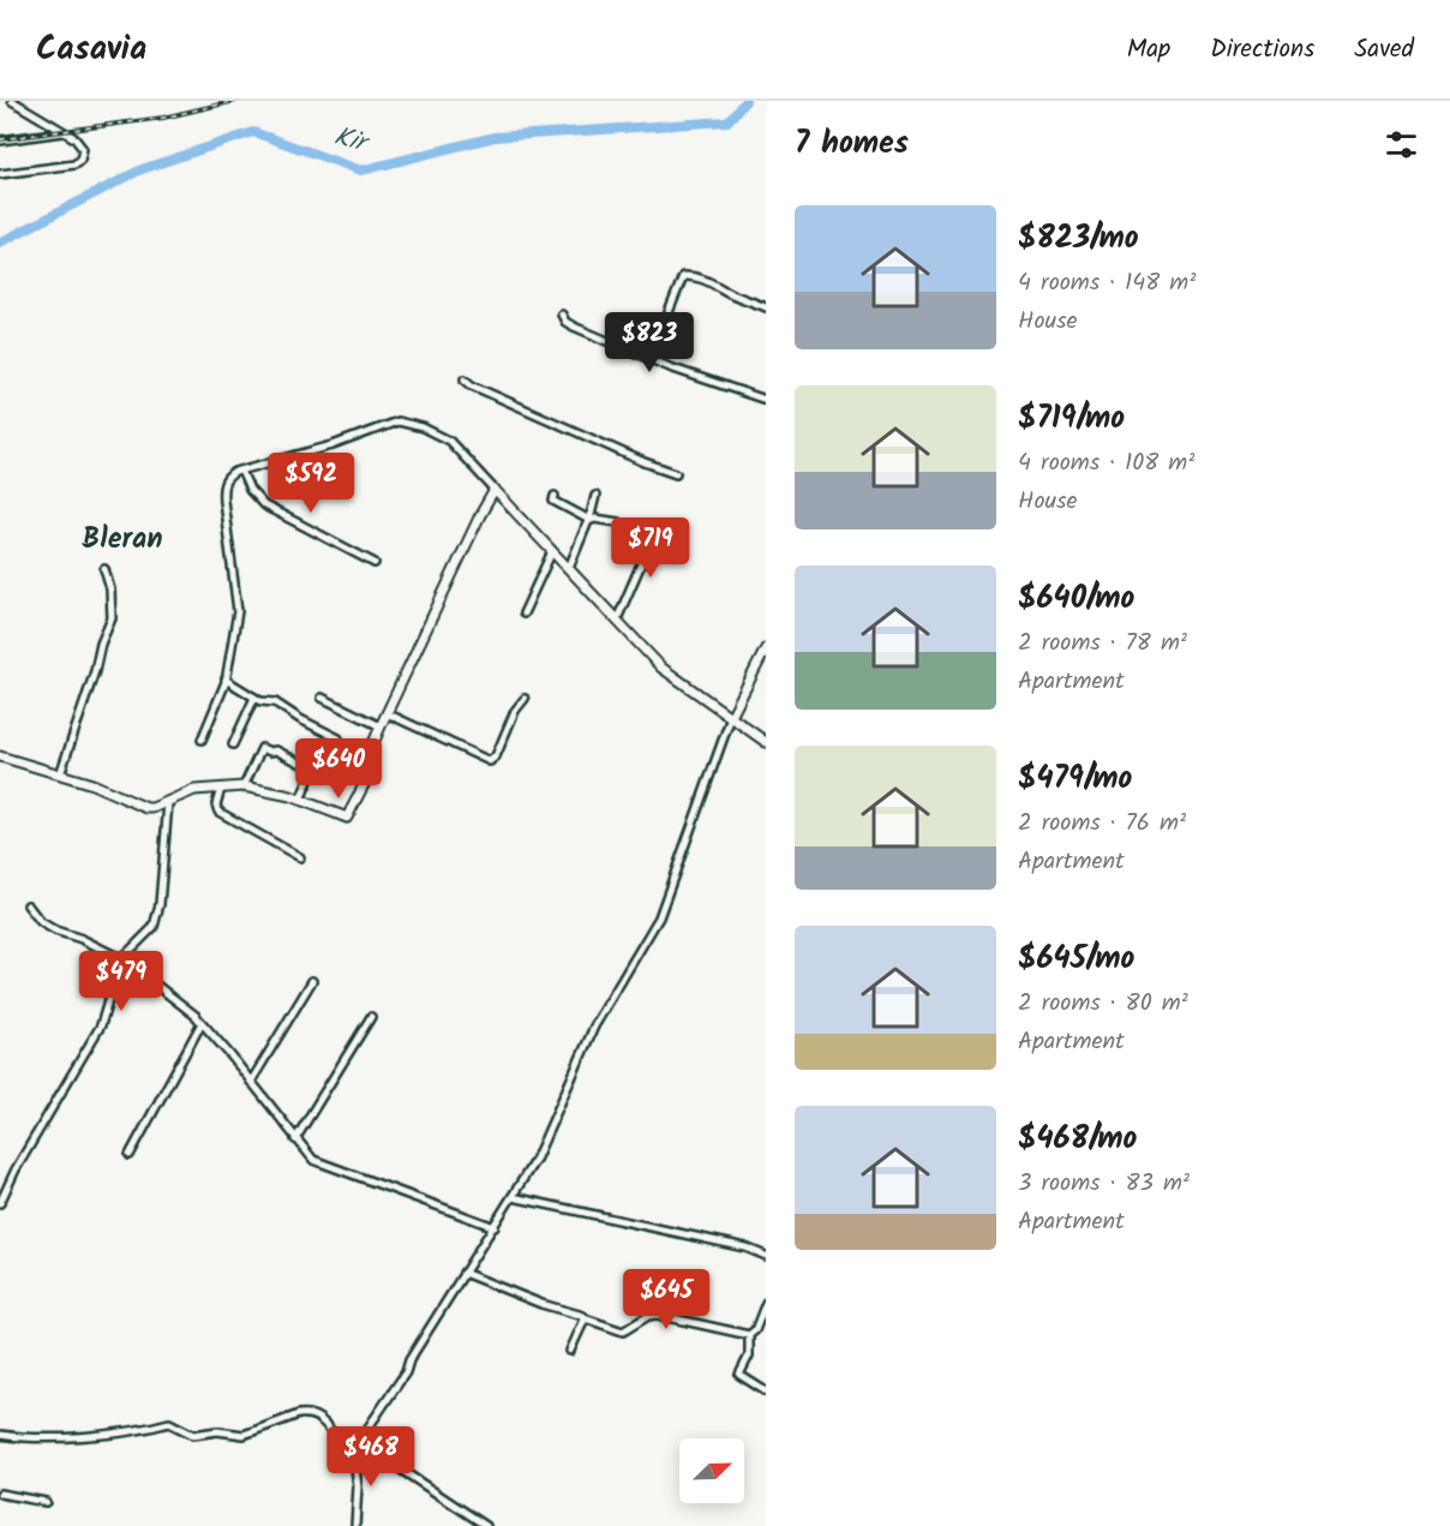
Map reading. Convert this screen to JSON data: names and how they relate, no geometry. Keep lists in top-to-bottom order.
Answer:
{
  "districts": ["Bleran"],
  "water": ["Kir"],
  "north": "top right",
  "page": {
    "header": "Casavia",
    "nav": ["Map", "Directions", "Saved"],
    "heading": "7 homes",
    "list": [
      {
        "name": "$823/mo",
        "note": "4 rooms · 148 m² · House"
      },
      {
        "name": "$719/mo",
        "note": "4 rooms · 108 m² · House"
      },
      {
        "name": "$640/mo",
        "note": "2 rooms · 78 m² · Apartment"
      },
      {
        "name": "$479/mo",
        "note": "2 rooms · 76 m² · Apartment"
      },
      {
        "name": "$645/mo",
        "note": "2 rooms · 80 m² · Apartment"
      },
      {
        "name": "$468/mo",
        "note": "3 rooms · 83 m² · Apartment"
      }
    ],
    "price": [
      "$823",
      "$592",
      "$719",
      "$640",
      "$479",
      "$645",
      "$468"
    ]
  }
}
